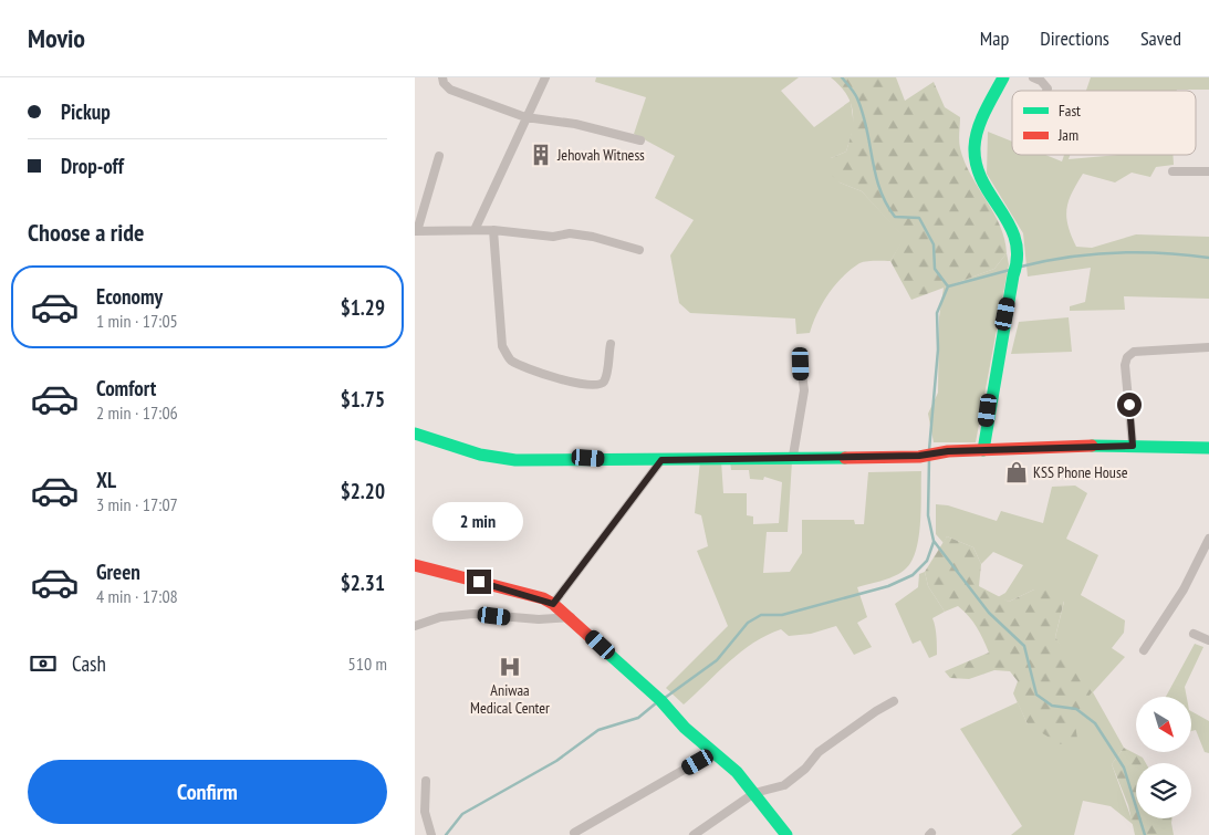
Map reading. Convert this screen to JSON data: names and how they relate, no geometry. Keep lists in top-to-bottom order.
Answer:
{
  "places": {
    "building": ["Jehovah Witness"],
    "shop": ["KSS Phone House"],
    "hospital": ["Aniwaa Medical Center"]
  },
  "legend": ["Fast", "Jam"],
  "north": "bottom right",
  "page": {
    "header": "Movio",
    "nav": ["Map", "Directions", "Saved"],
    "banner": ["Pickup", "Drop-off"],
    "heading": "Choose a ride",
    "list": [
      {
        "name": "Economy",
        "note": "1 min · 17:05",
        "value": "$1.29"
      },
      {
        "name": "Comfort",
        "note": "2 min · 17:06",
        "value": "$1.75"
      },
      {
        "name": "XL",
        "note": "3 min · 17:07",
        "value": "$2.20"
      },
      {
        "name": "Green",
        "note": "4 min · 17:08",
        "value": "$2.31"
      }
    ],
    "bubble": "2 min",
    "pay": ["Cash", "510 m"],
    "buttons": "Confirm"
  }
}
